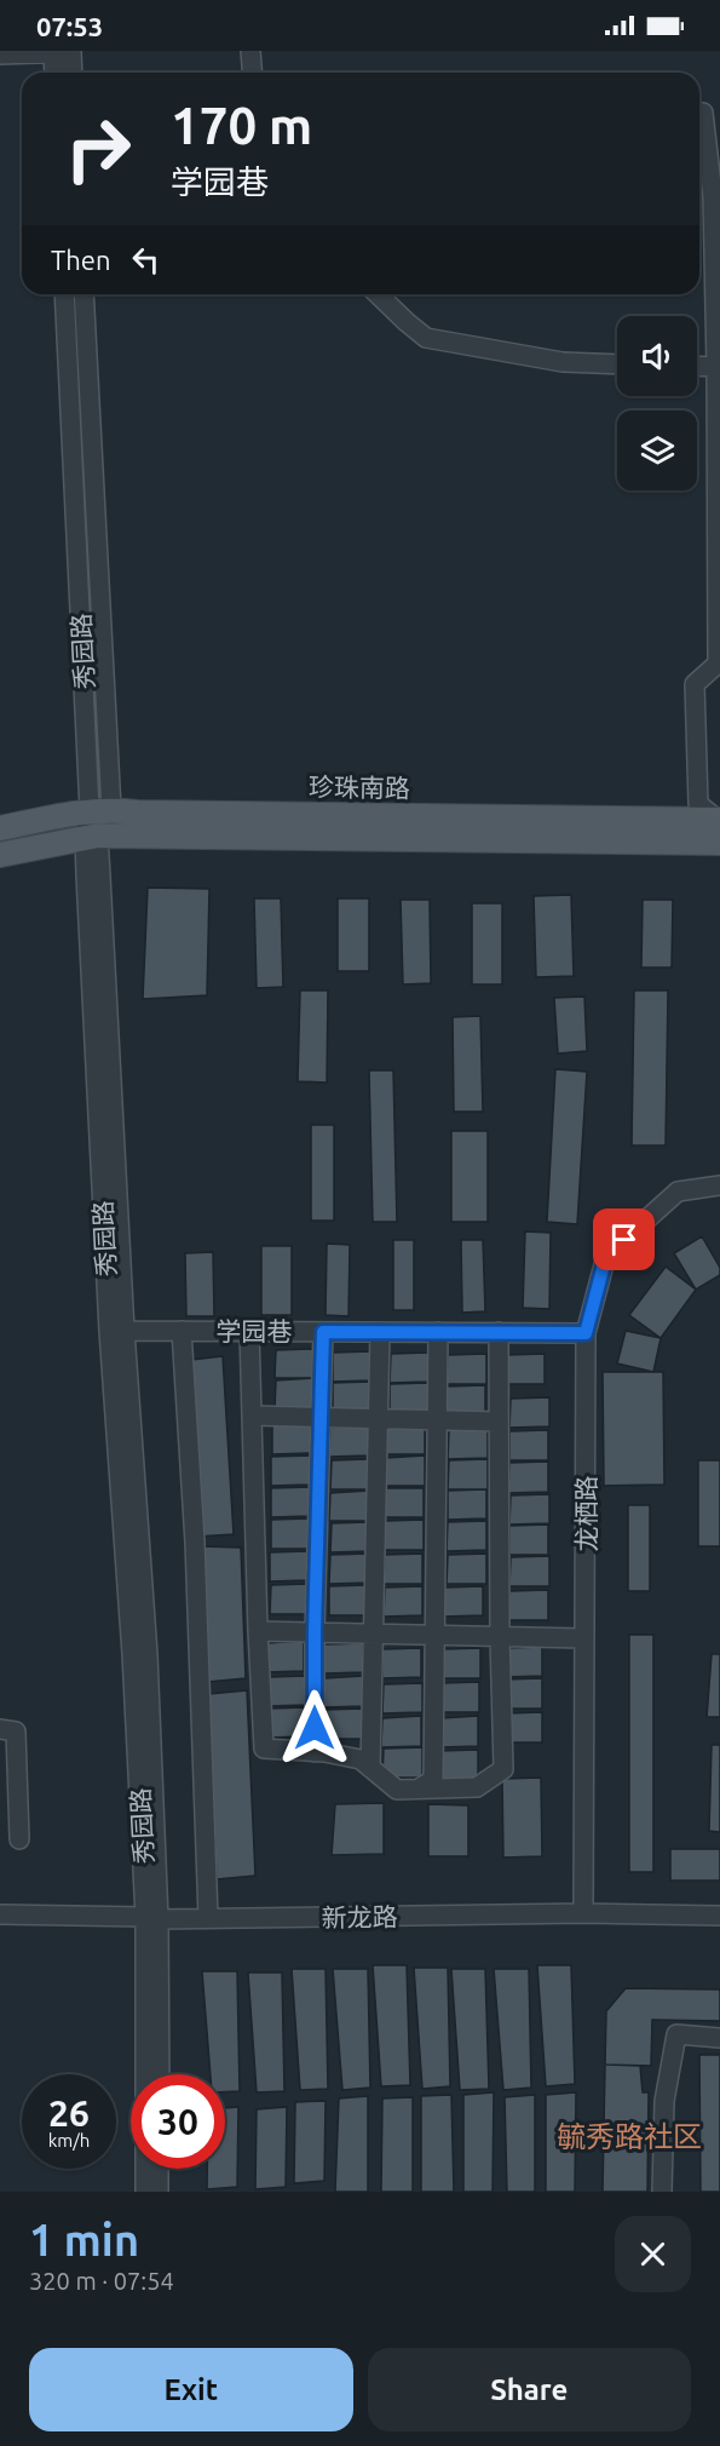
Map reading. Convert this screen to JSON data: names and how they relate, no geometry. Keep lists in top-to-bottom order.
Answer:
{
  "streets": {
    "main road": ["珍珠南路"],
    "street": [
      "秀园路",
      "学园巷",
      "龙栖路",
      "新龙路"
    ]
  },
  "crossings": [
    ["秀园路", "珍珠南路"],
    ["秀园路", "学园巷"],
    ["秀园路", "新龙路"],
    ["学园巷", "龙栖路"],
    ["龙栖路", "新龙路"]
  ],
  "districts": ["毓秀路社区"],
  "page": {
    "status": "07:53",
    "turn": ["170 m", "学园巷"],
    "then": "Then",
    "speed": "26 km/h",
    "limit": "30",
    "heading": ["1 min", "320 m · 07:54"],
    "buttons": ["Exit", "Share"]
  }
}
